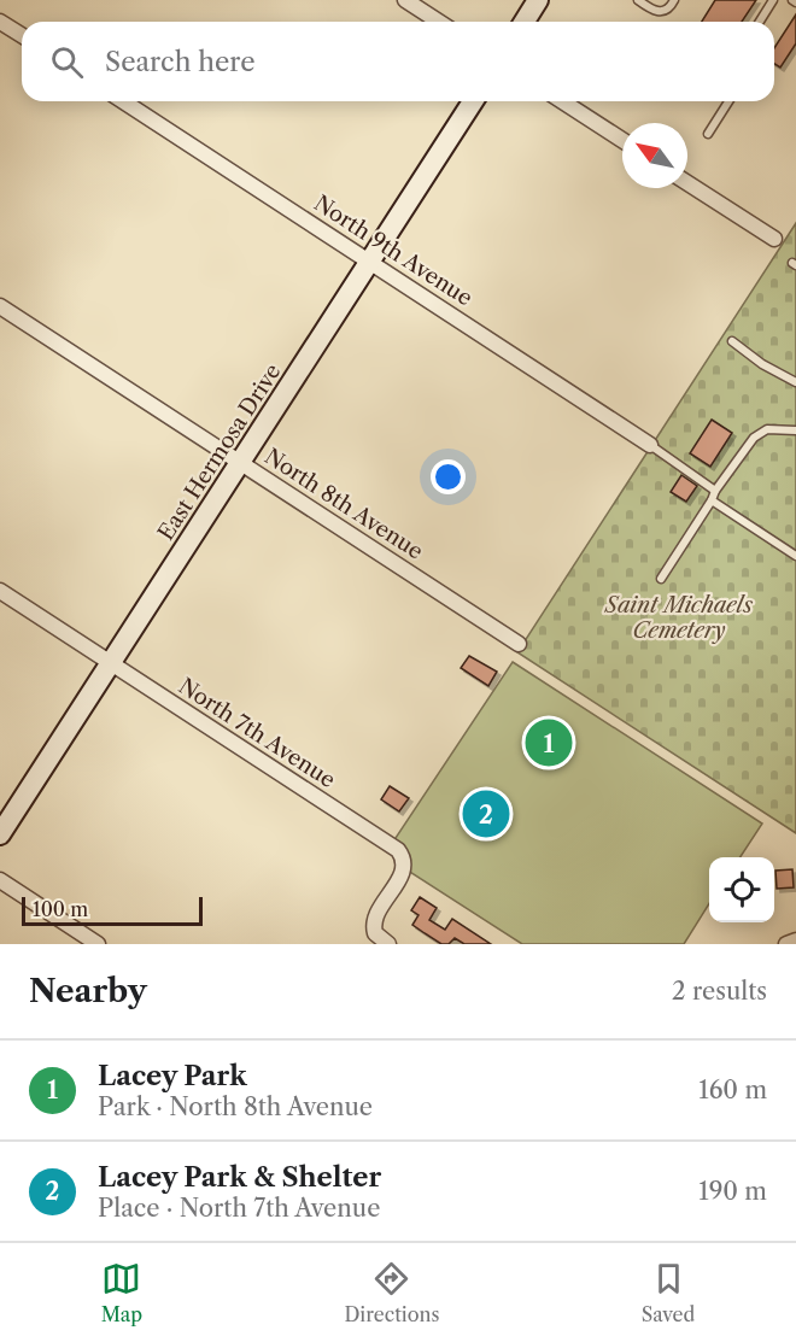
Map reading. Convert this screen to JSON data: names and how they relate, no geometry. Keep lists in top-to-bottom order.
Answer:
{
  "streets": {
    "street": [
      "North 9th Avenue",
      "East Hermosa Drive",
      "North 8th Avenue",
      "North 7th Avenue"
    ]
  },
  "crossings": [
    ["North 9th Avenue", "East Hermosa Drive"],
    ["East Hermosa Drive", "North 8th Avenue"],
    ["East Hermosa Drive", "North 7th Avenue"]
  ],
  "parks": ["Saint Michaels Cemetery"],
  "scale_bar": "100 m",
  "north": "top left",
  "page": {
    "search": "Search here",
    "pins": ["1", "2"],
    "scale": "100 m",
    "heading": ["Nearby", "2 results"],
    "list": [
      {
        "mark": "1",
        "name": "Lacey Park",
        "note": "Park · North 8th Avenue",
        "value": "160 m"
      },
      {
        "mark": "2",
        "name": "Lacey Park & Shelter",
        "note": "Place · North 7th Avenue",
        "value": "190 m"
      }
    ],
    "nav": ["Map", "Directions", "Saved"]
  }
}
